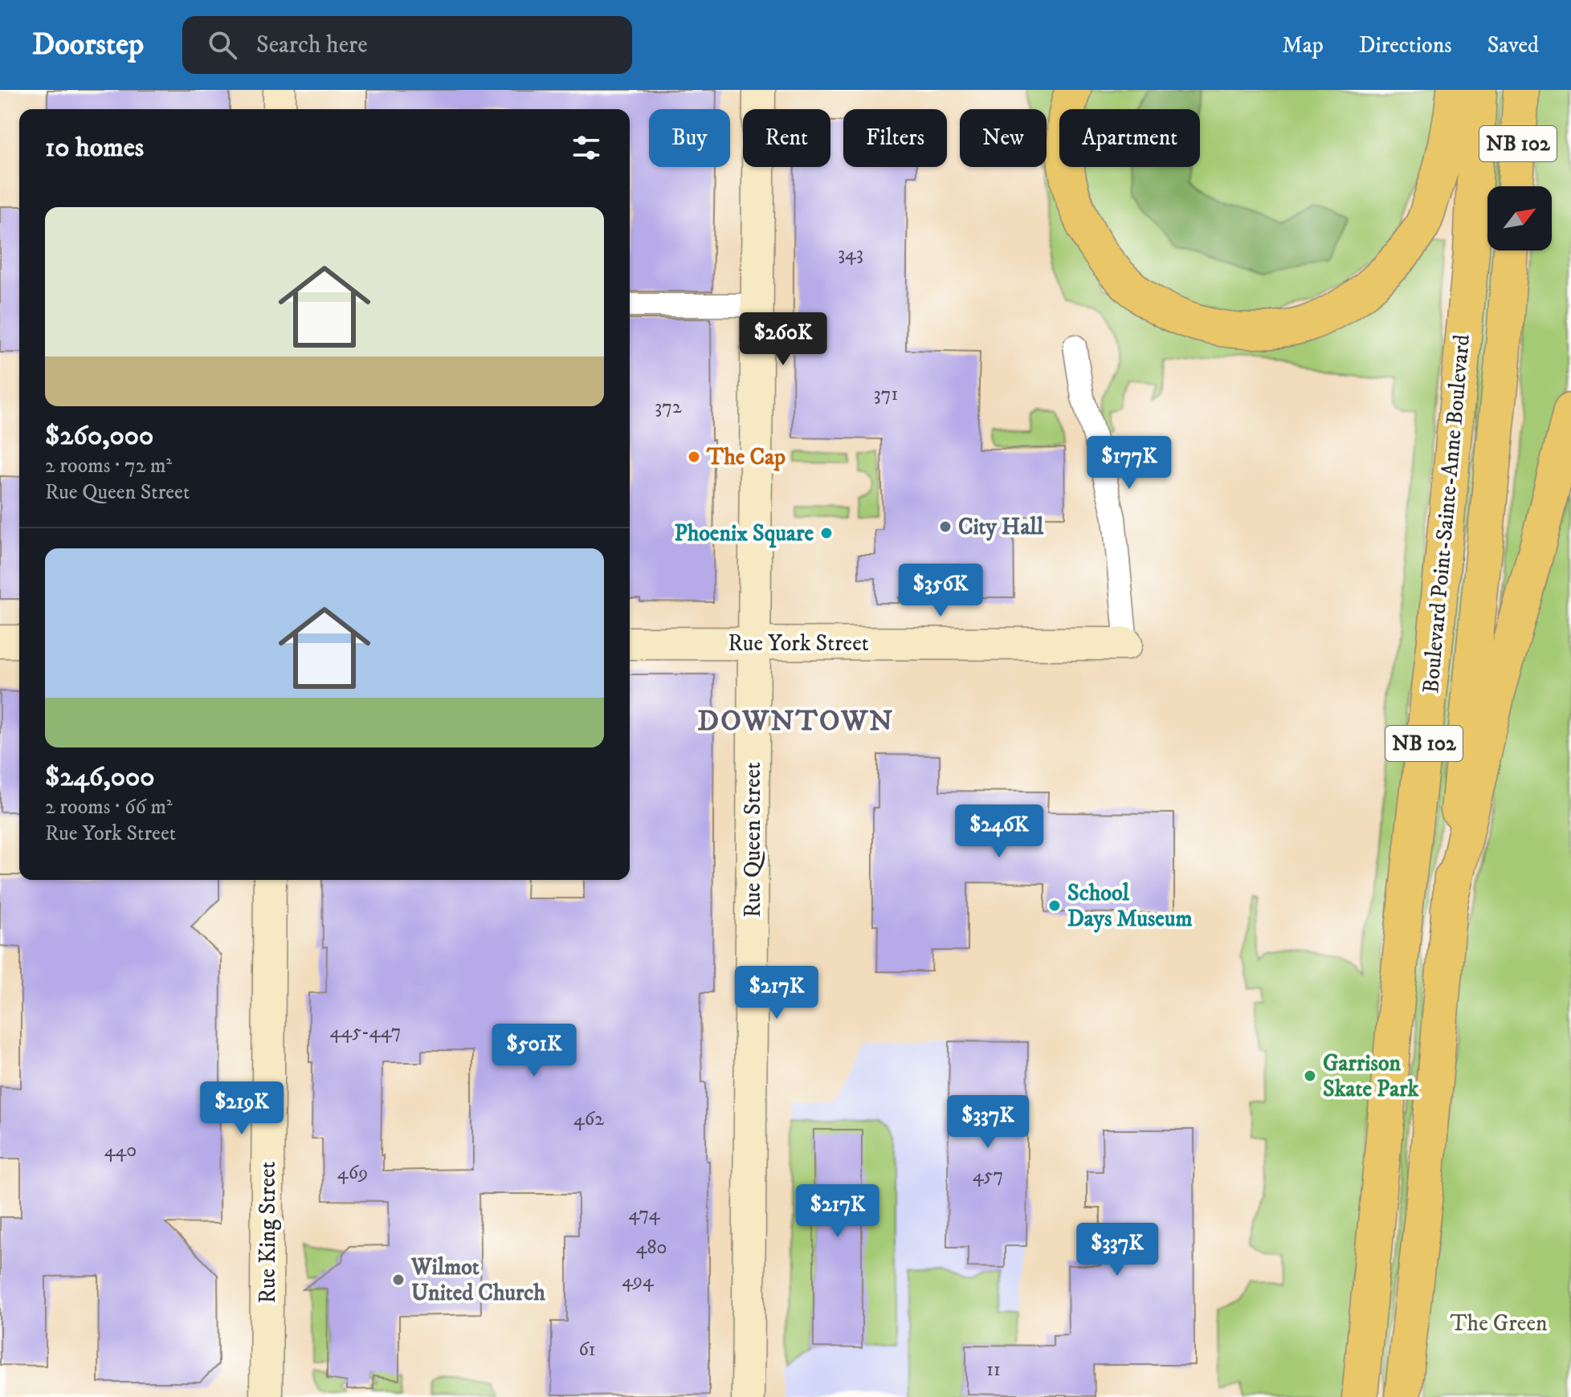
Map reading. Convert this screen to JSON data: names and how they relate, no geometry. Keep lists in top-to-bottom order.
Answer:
{
  "streets": {
    "main road": [
      "NB 102",
      "Boulevard Point-Sainte-Anne Boulevard",
      "Rue York Street",
      "Rue Queen Street",
      "Rue King Street"
    ]
  },
  "crossings": [
    ["Rue York Street", "Rue Queen Street"]
  ],
  "districts": ["DOWNTOWN"],
  "parks": ["The Green"],
  "places": [
    "The Cap",
    "City Hall",
    "Phoenix Square",
    "School Days Museum",
    "Garrison Skate Park",
    "Wilmot United Church"
  ],
  "house_numbers": [
    "343",
    "371",
    "372",
    "445-447",
    "462",
    "440",
    "469",
    "457",
    "474",
    "480",
    "494",
    "61",
    "11"
  ],
  "north": "top right",
  "page": {
    "header": "Doorstep",
    "search": "Search here",
    "nav": ["Map", "Directions", "Saved"],
    "chip": [
      "Buy",
      "Rent",
      "Filters",
      "New",
      "Apartment"
    ],
    "heading": "10 homes",
    "list": [
      {
        "name": "$260,000",
        "note": "2 rooms · 72 m² · Rue Queen Street"
      },
      {
        "name": "$246,000",
        "note": "2 rooms · 66 m² · Rue York Street"
      }
    ],
    "price": [
      "$260K",
      "$177K",
      "$356K",
      "$246K",
      "$217K",
      "$501K",
      "$219K",
      "$337K",
      "$217K",
      "$337K"
    ]
  }
}
